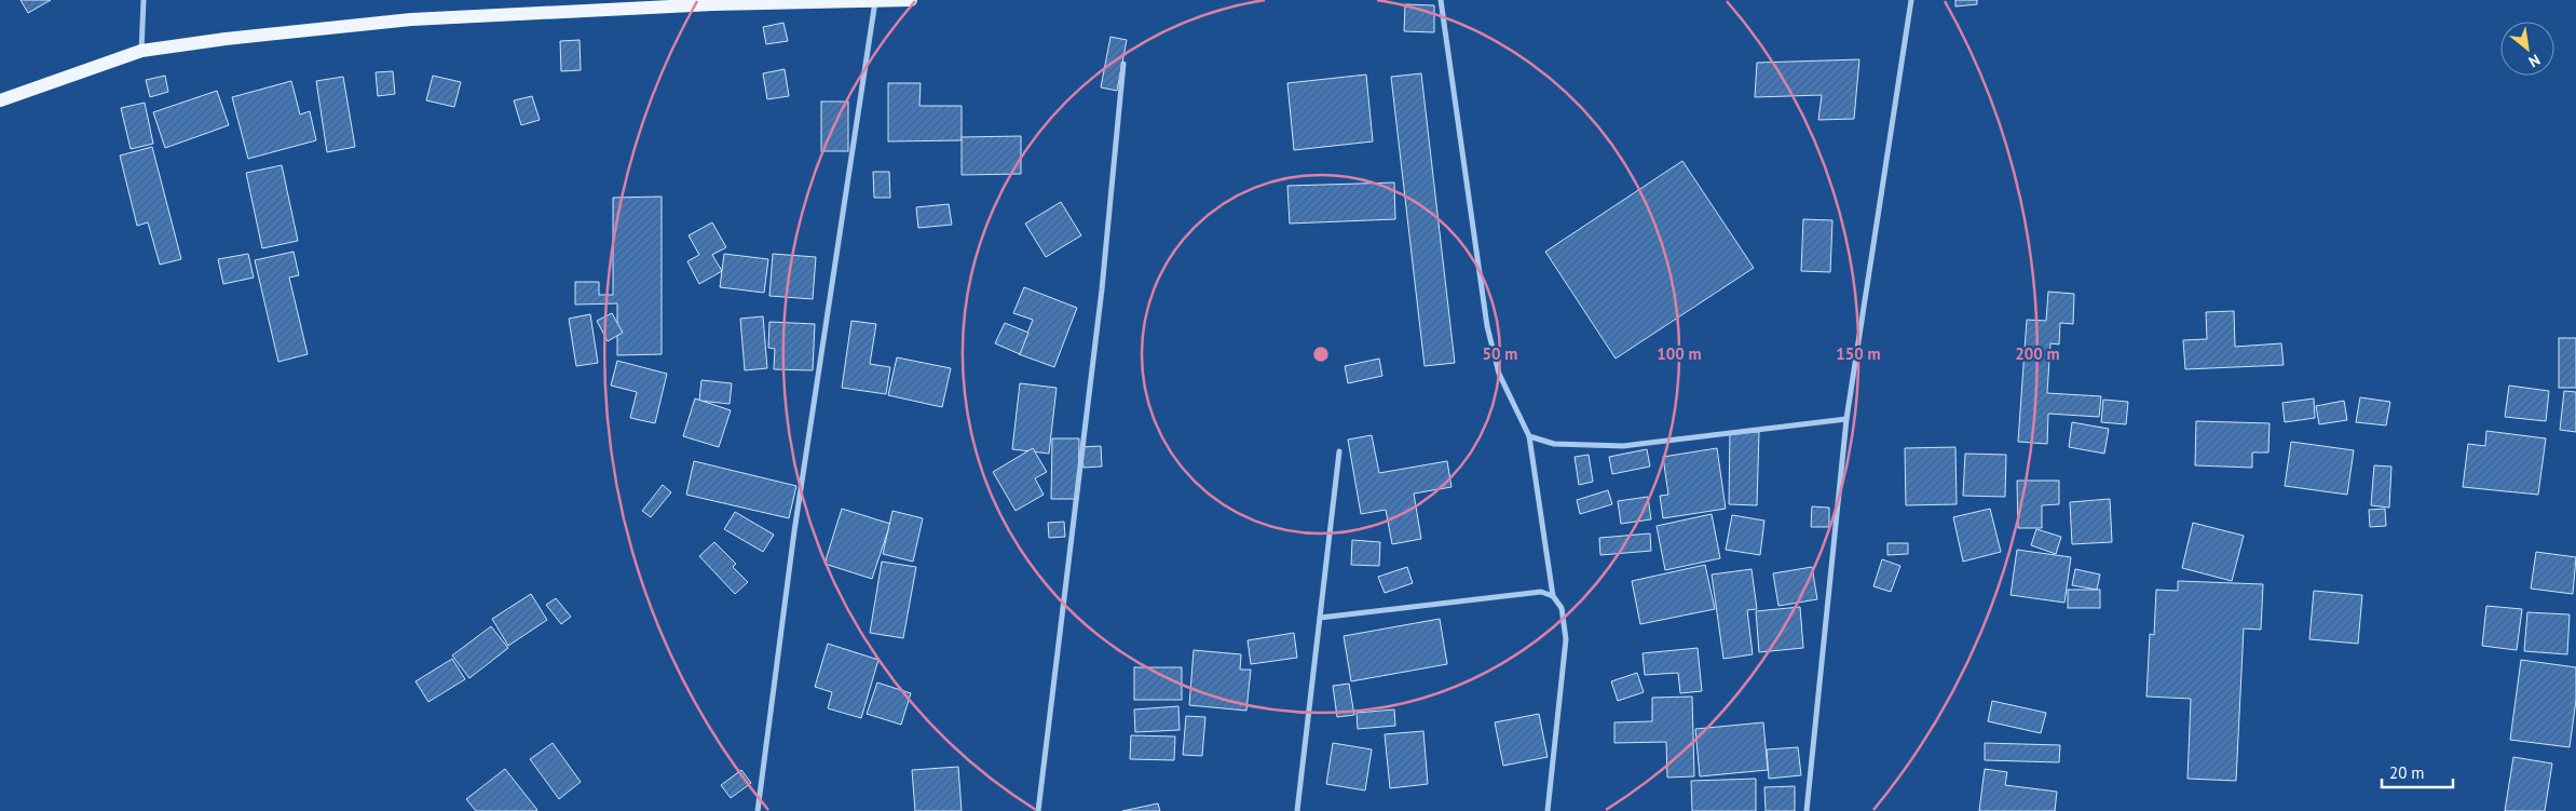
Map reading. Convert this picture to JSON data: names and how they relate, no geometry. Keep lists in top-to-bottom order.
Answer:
{
  "scale_bar": "20 m",
  "north": "bottom right",
  "rings": [
    "50 m",
    "100 m",
    "150 m",
    "200 m"
  ]
}
